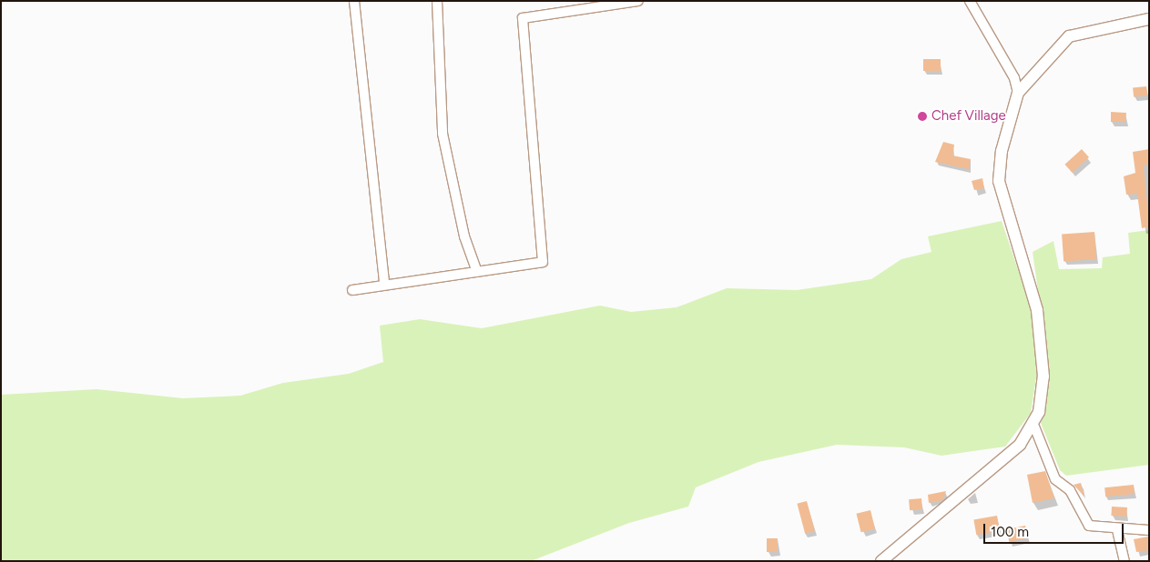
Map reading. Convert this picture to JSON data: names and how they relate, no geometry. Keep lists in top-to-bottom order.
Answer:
{
  "places": ["Chef Village"],
  "scale_bar": "100 m"
}
